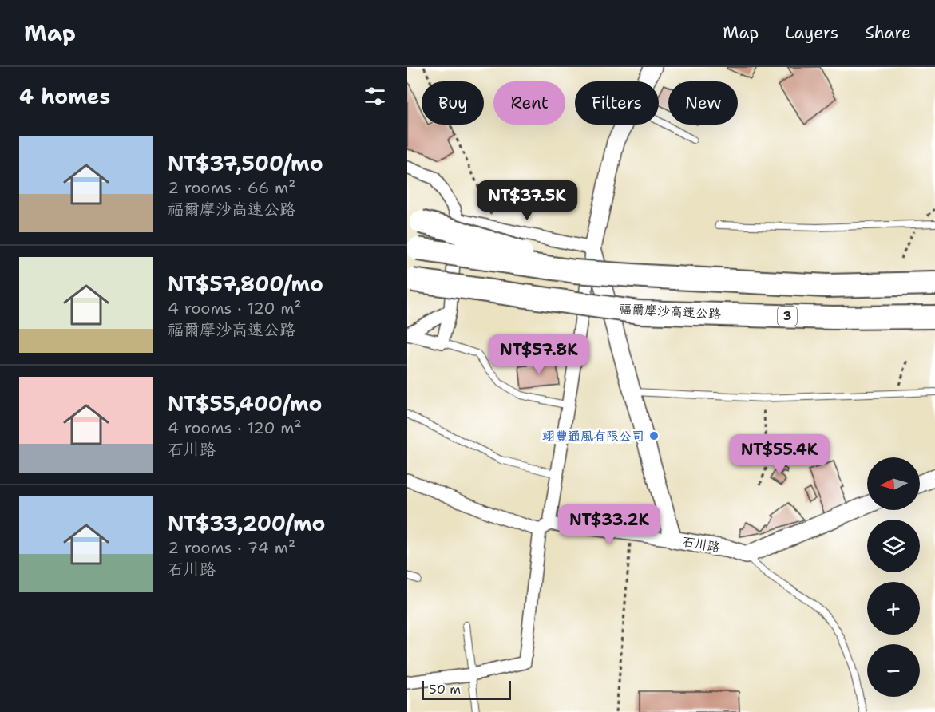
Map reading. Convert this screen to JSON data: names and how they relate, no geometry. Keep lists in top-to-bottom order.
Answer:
{
  "streets": {
    "highway": ["福爾摩沙高速公路", "3"],
    "street": ["石川路"]
  },
  "places": ["翊豐通風有限公司"],
  "scale_bar": "50 m",
  "north": "left",
  "page": {
    "header": "Map",
    "nav": ["Map", "Layers", "Share"],
    "heading": "4 homes",
    "chip": [
      "Buy",
      "Rent",
      "Filters",
      "New"
    ],
    "list": [
      {
        "name": "NT$37,500/mo",
        "note": "2 rooms · 66 m² · 福爾摩沙高速公路"
      },
      {
        "name": "NT$57,800/mo",
        "note": "4 rooms · 120 m² · 福爾摩沙高速公路"
      },
      {
        "name": "NT$55,400/mo",
        "note": "4 rooms · 120 m² · 石川路"
      },
      {
        "name": "NT$33,200/mo",
        "note": "2 rooms · 74 m² · 石川路"
      }
    ],
    "price": [
      "NT$37.5K",
      "NT$57.8K",
      "NT$55.4K",
      "NT$33.2K"
    ],
    "map_buttons": ["+", "−"],
    "scale": "50 m"
  }
}
